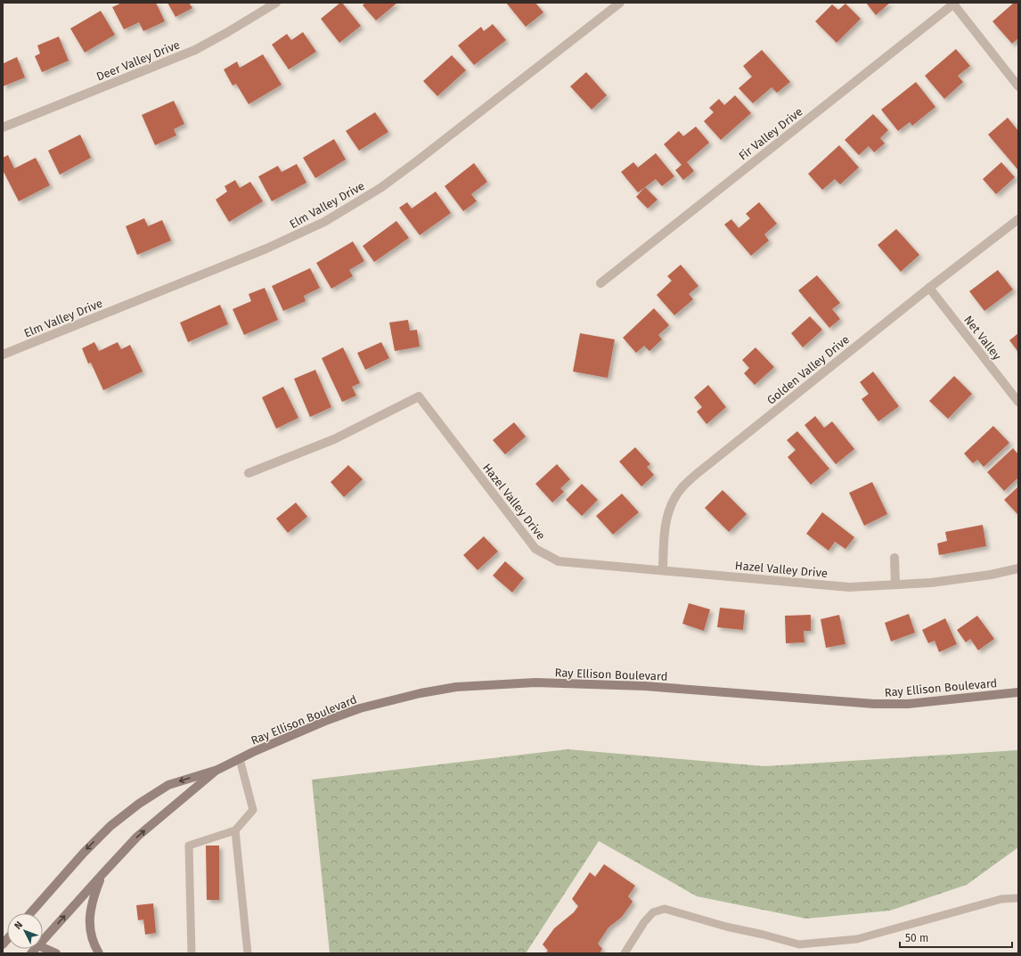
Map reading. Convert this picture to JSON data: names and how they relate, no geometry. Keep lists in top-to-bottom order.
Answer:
{
  "streets": {
    "main road": ["Ray Ellison Boulevard"],
    "street": [
      "Deer Valley Drive",
      "Fir Valley Drive",
      "Elm Valley Drive",
      "Net Valley",
      "Golden Valley Drive",
      "Hazel Valley Drive"
    ]
  },
  "crossings": [
    ["Net Valley", "Golden Valley Drive"],
    ["Golden Valley Drive", "Hazel Valley Drive"]
  ],
  "scale_bar": "50 m",
  "north": "top left"
}
